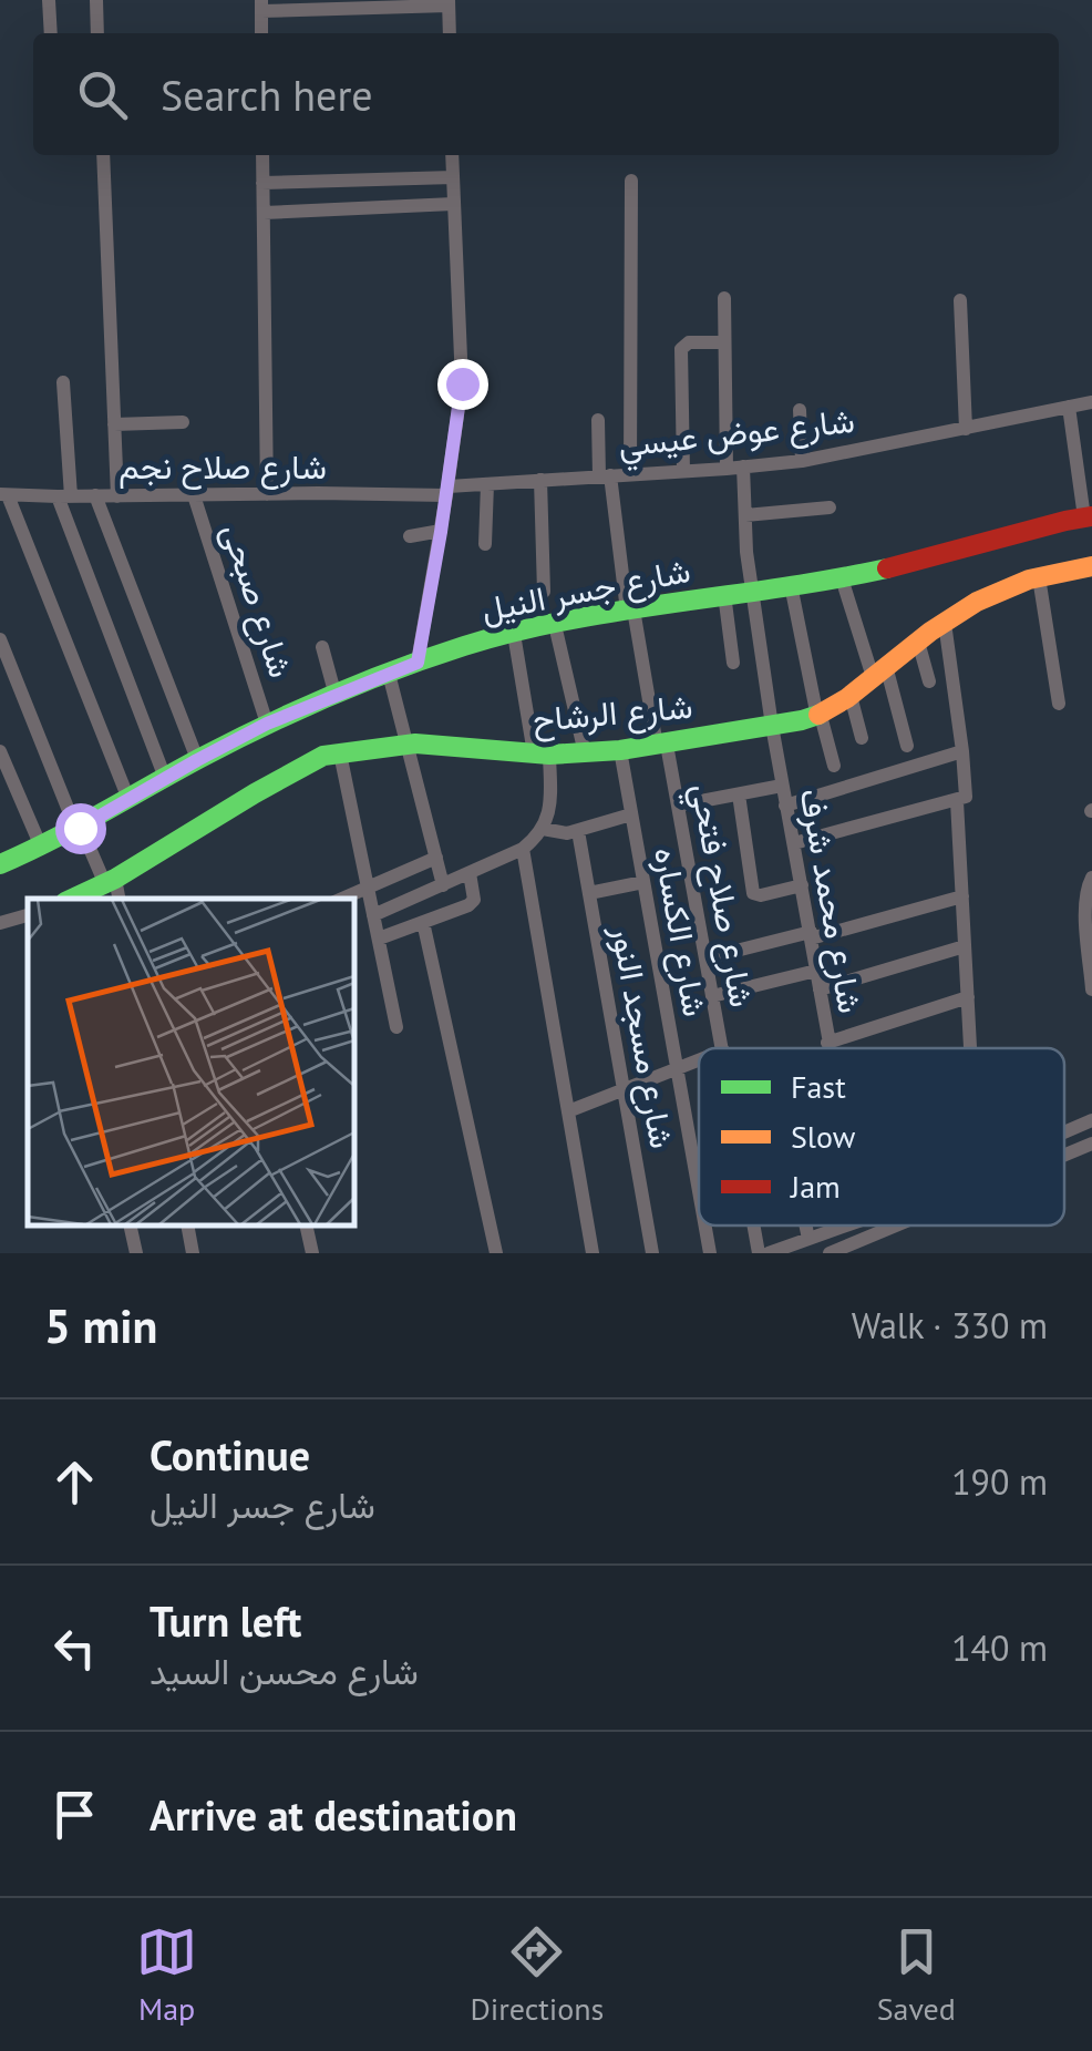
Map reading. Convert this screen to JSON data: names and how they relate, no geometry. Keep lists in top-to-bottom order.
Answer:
{
  "streets": {
    "street": [
      "شارع عوض عيسي",
      "شارع صلاح نجم",
      "شارع جسر النيل",
      "شارع صبحى",
      "شارع الرشاح",
      "شارع صلاح فتحي",
      "شارع محمد شرف",
      "شارع الكساره",
      "شارع مسجد النور"
    ]
  },
  "crossings": [
    ["شارع عوض عيسي", "شارع صلاح نجم"],
    ["شارع عوض عيسي", "شارع صلاح فتحي"],
    ["شارع عوض عيسي", "شارع محمد شرف"],
    ["شارع صلاح نجم", "شارع صبحى"],
    ["شارع جسر النيل", "شارع صبحى"],
    ["شارع جسر النيل", "شارع صلاح فتحي"],
    ["شارع جسر النيل", "شارع محمد شرف"],
    ["شارع الرشاح", "شارع صلاح فتحي"],
    ["شارع الرشاح", "شارع محمد شرف"],
    ["شارع الرشاح", "شارع الكساره"]
  ],
  "legend": ["Fast", "Slow", "Jam"],
  "page": {
    "search": "Search here",
    "heading": ["5 min", "Walk · 330 m"],
    "list": [
      ["Continue", "شارع جسر النيل", "190 m"],
      ["Turn left", "شارع محسن السيد", "140 m"],
      "Arrive at destination"
    ],
    "nav": ["Map", "Directions", "Saved"]
  }
}
